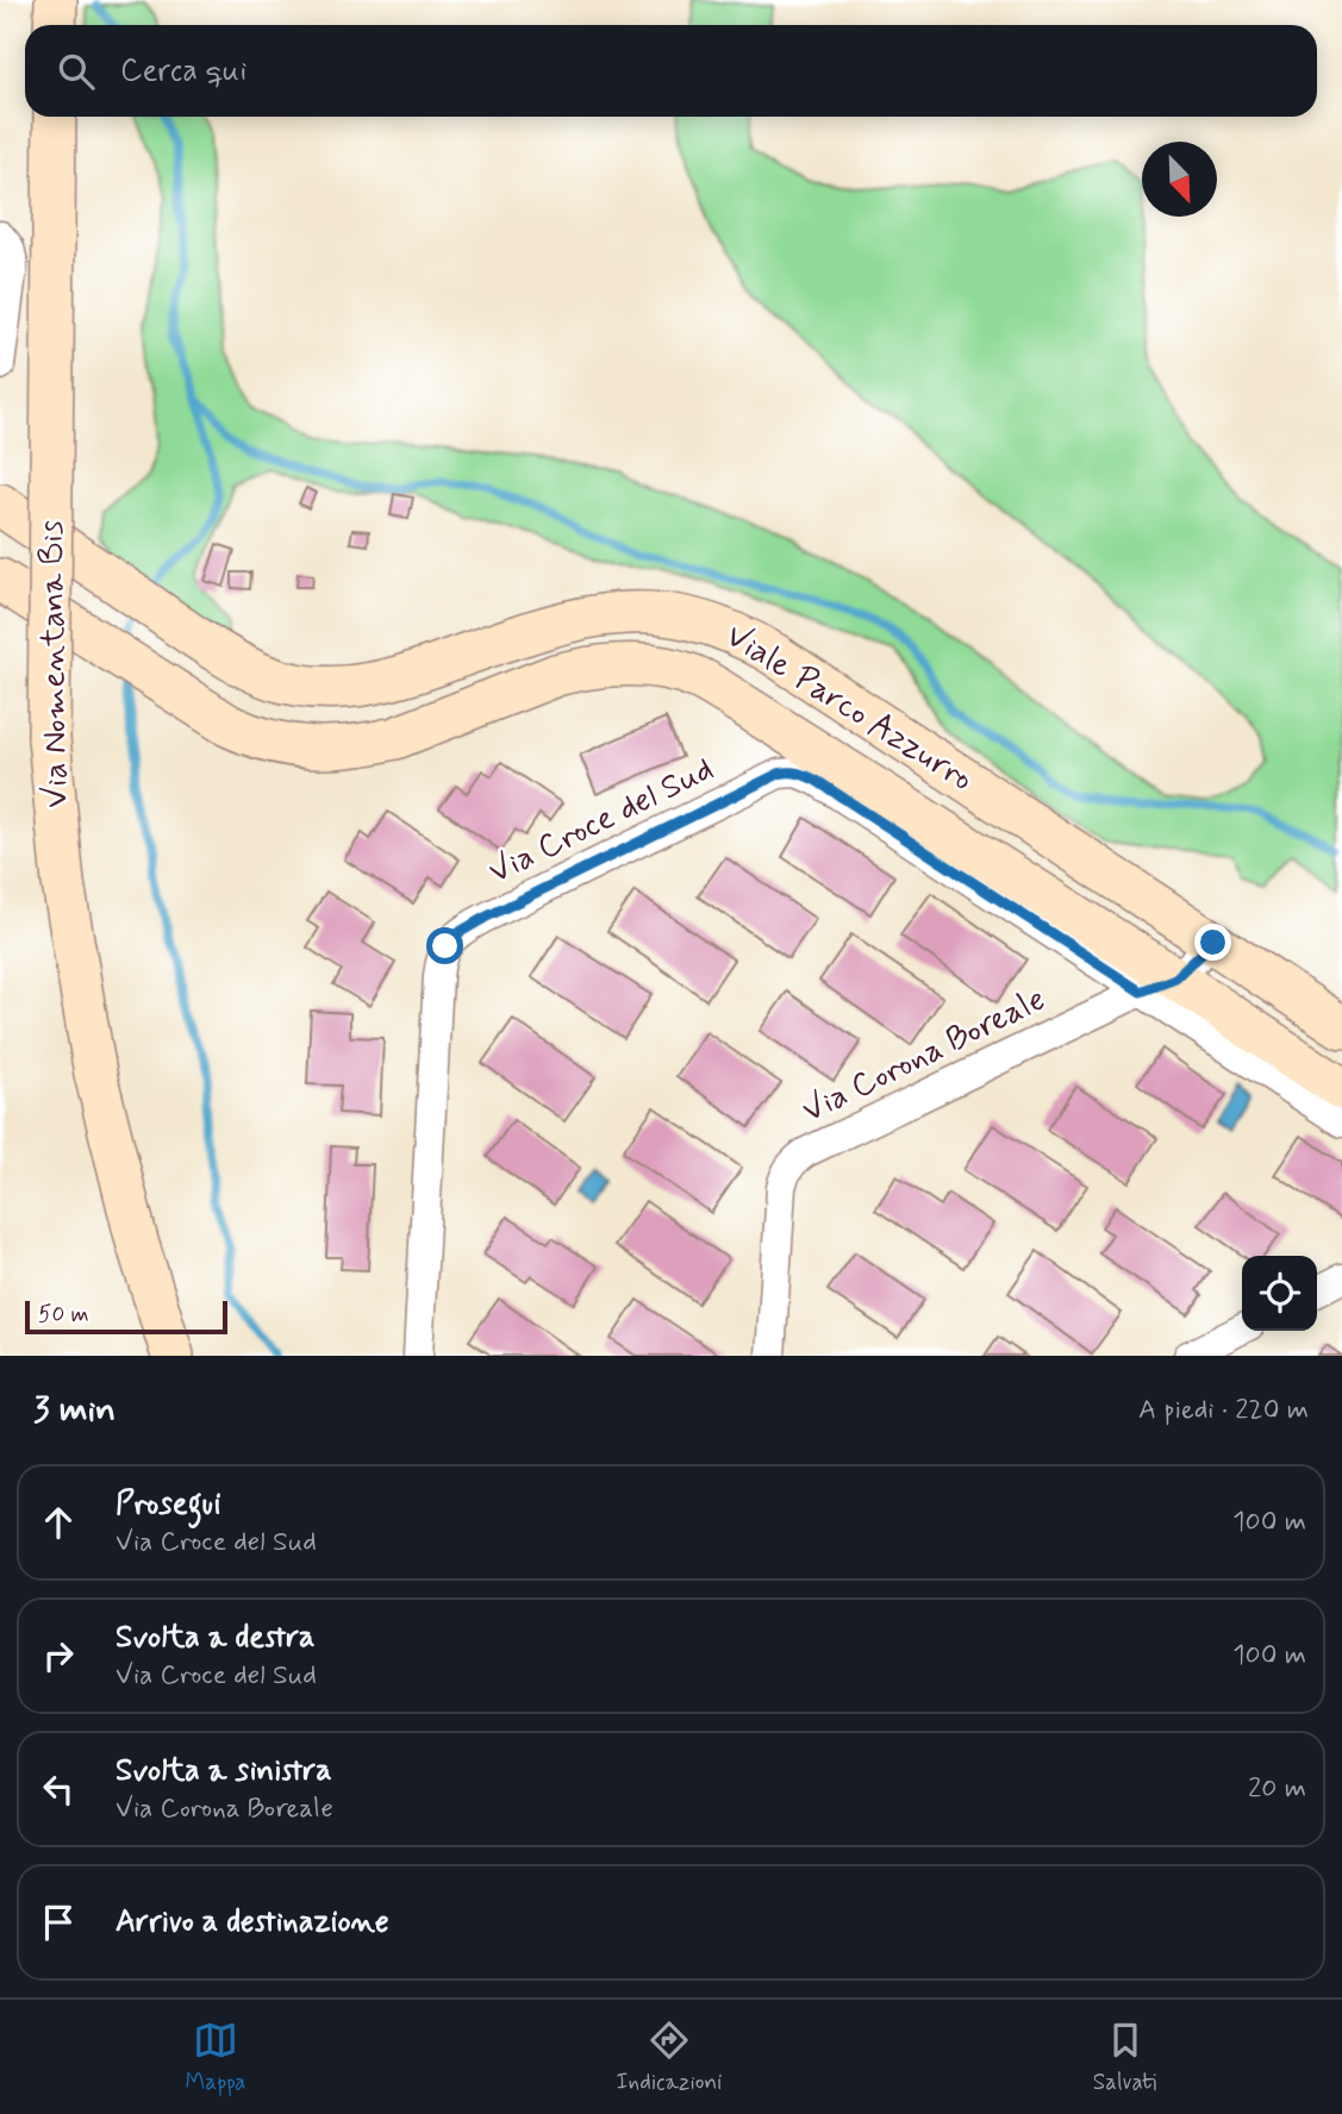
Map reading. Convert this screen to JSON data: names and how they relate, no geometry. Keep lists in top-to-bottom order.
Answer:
{
  "streets": {
    "street": [
      "Via Nomentana Bis",
      "Viale Parco Azzurro",
      "Via Croce del Sud",
      "Via Corona Boreale"
    ]
  },
  "crossings": [
    ["Viale Parco Azzurro", "Via Croce del Sud"],
    ["Viale Parco Azzurro", "Via Corona Boreale"],
    ["Via Croce del Sud", "Via Corona Boreale"]
  ],
  "scale_bar": "50 m",
  "north": "bottom right",
  "page": {
    "search": "Cerca qui",
    "scale": "50 m",
    "heading": ["3 min", "A piedi · 220 m"],
    "list": [
      ["Prosegui", "Via Croce del Sud", "100 m"],
      ["Svolta a destra", "Via Croce del Sud", "100 m"],
      ["Svolta a sinistra", "Via Corona Boreale", "20 m"],
      "Arrivo a destinazione"
    ],
    "nav": ["Mappa", "Indicazioni", "Salvati"]
  }
}
